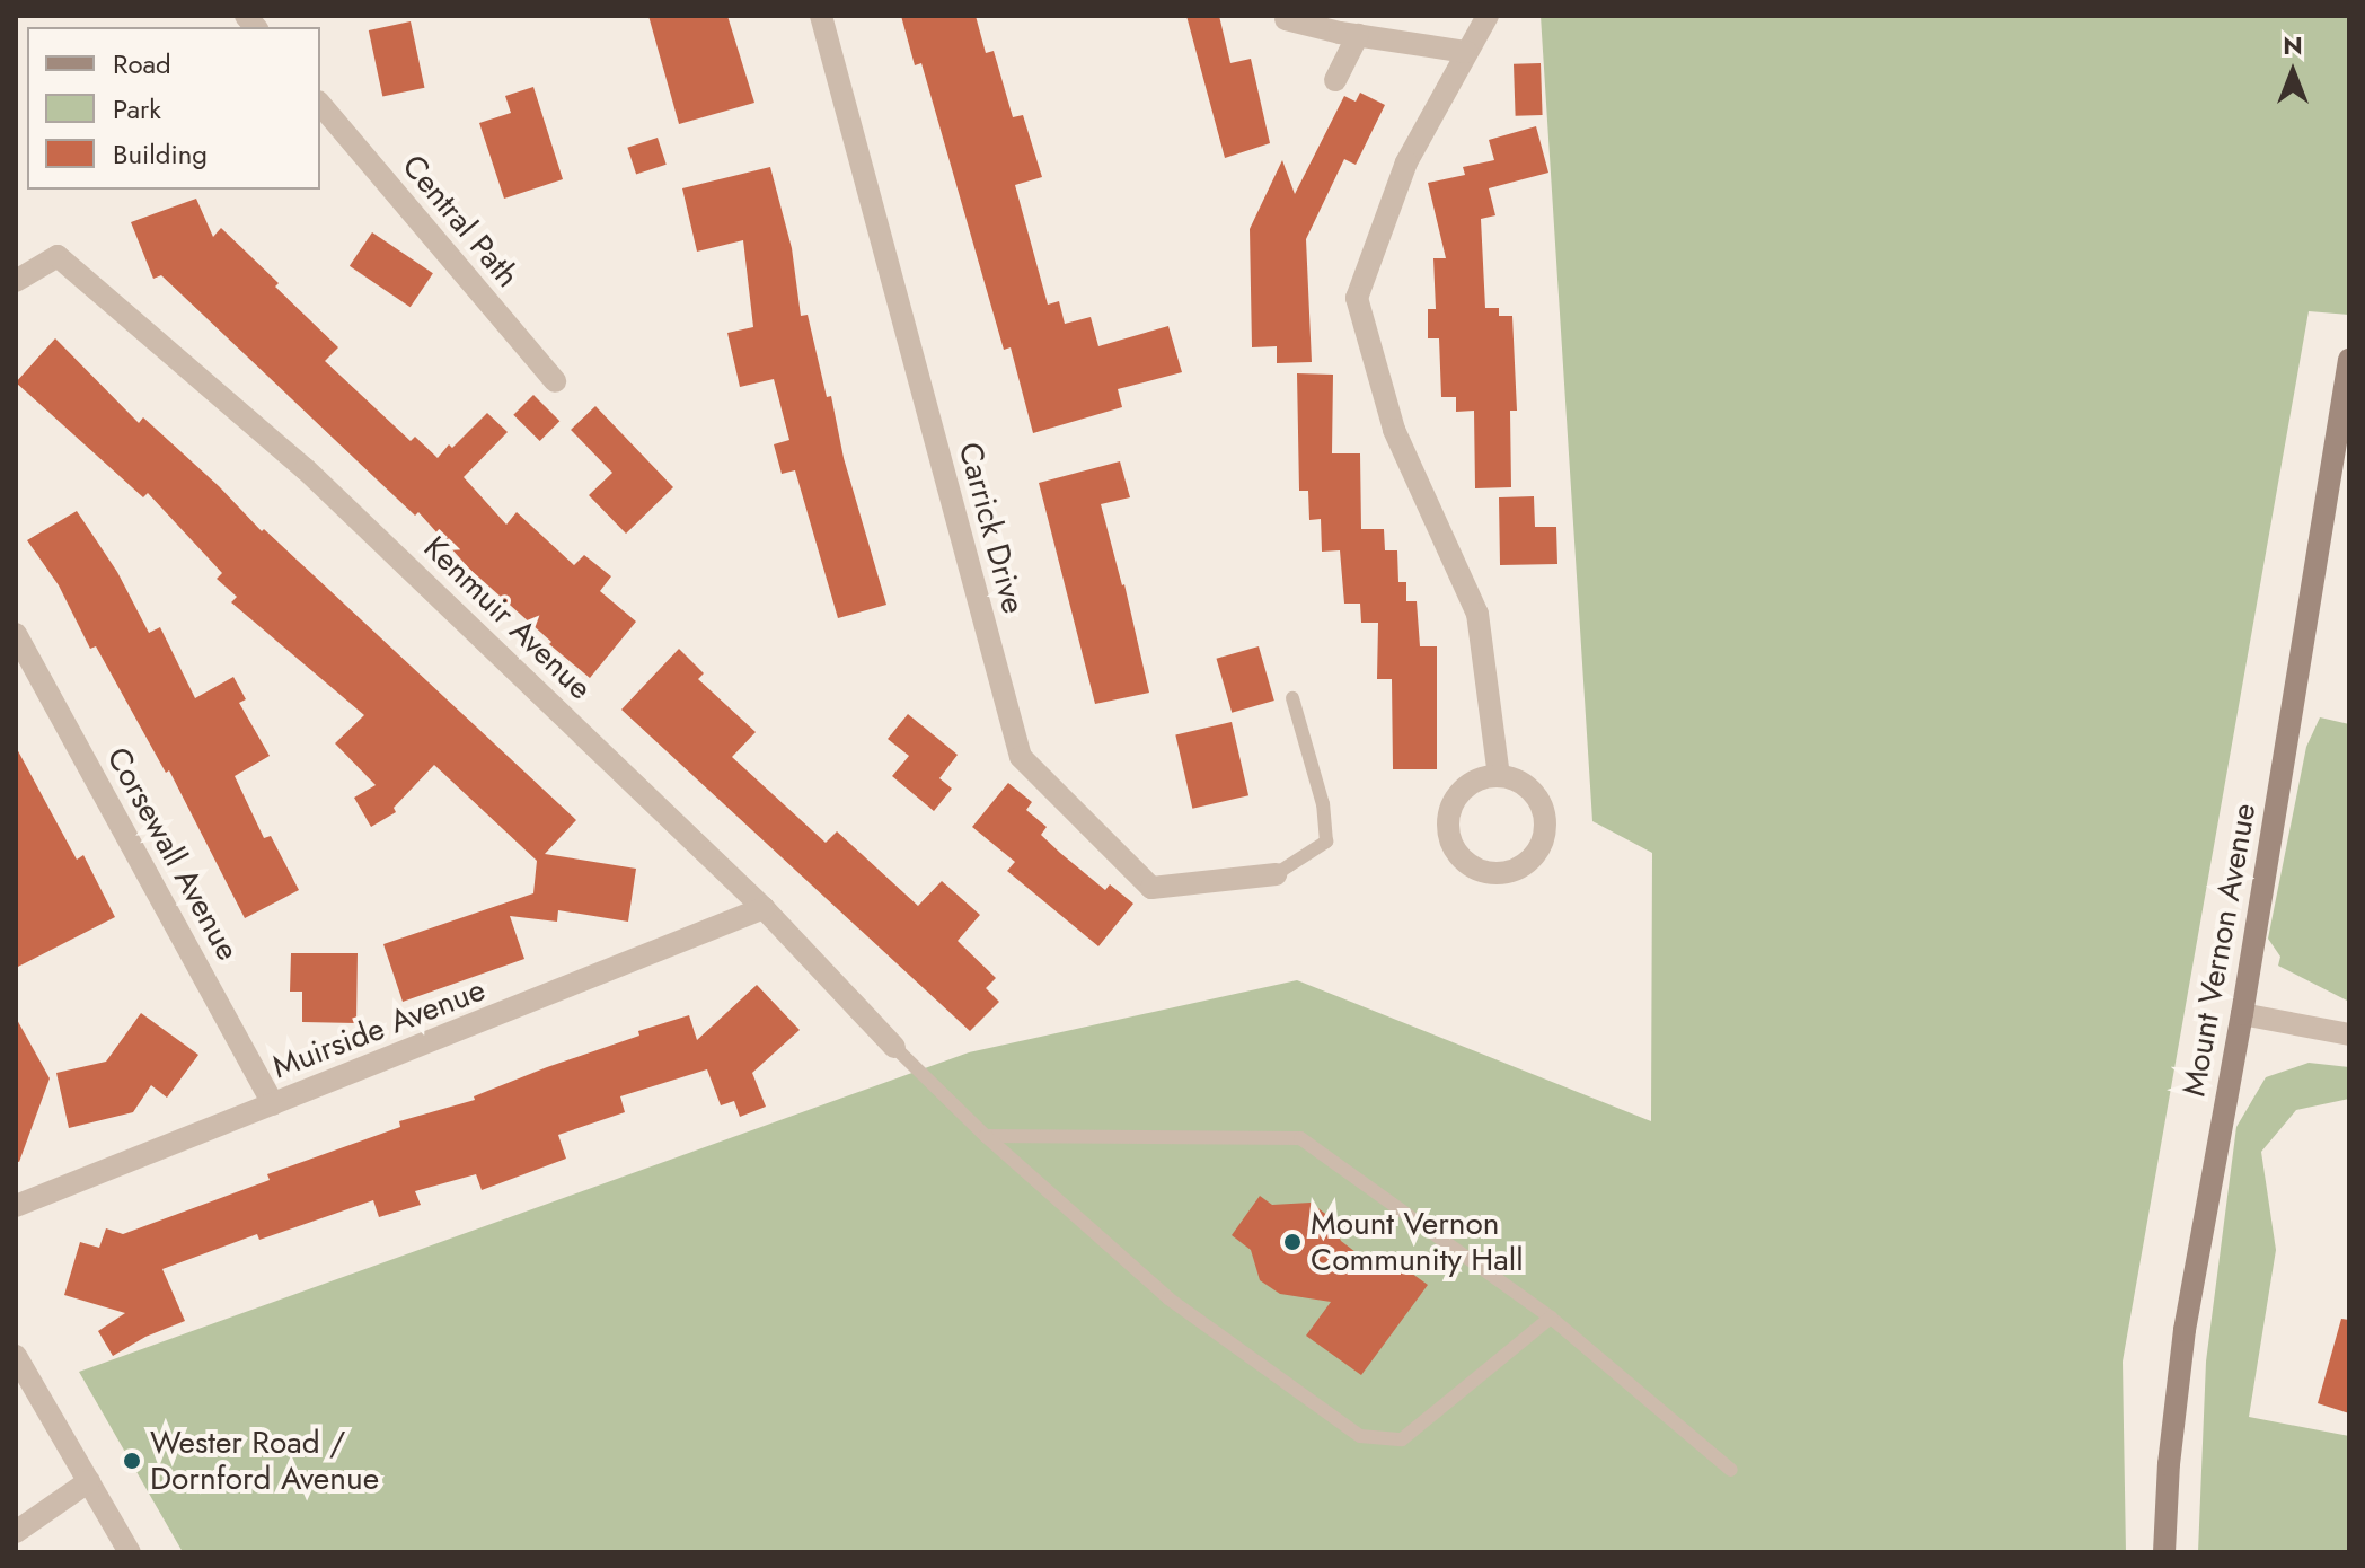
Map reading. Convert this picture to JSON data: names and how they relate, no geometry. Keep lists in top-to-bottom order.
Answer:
{
  "streets": {
    "main road": ["Mount Vernon Avenue"],
    "street": [
      "Central Path",
      "Carrick Drive",
      "Kenmuir Avenue",
      "Corsewall Avenue",
      "Muirside Avenue"
    ]
  },
  "crossings": [
    ["Kenmuir Avenue", "Muirside Avenue"],
    ["Corsewall Avenue", "Muirside Avenue"]
  ],
  "places": ["Mount Vernon Community Hall", "Wester Road / Dornford Avenue"],
  "legend": ["Road", "Park", "Building"],
  "north": "top"
}
